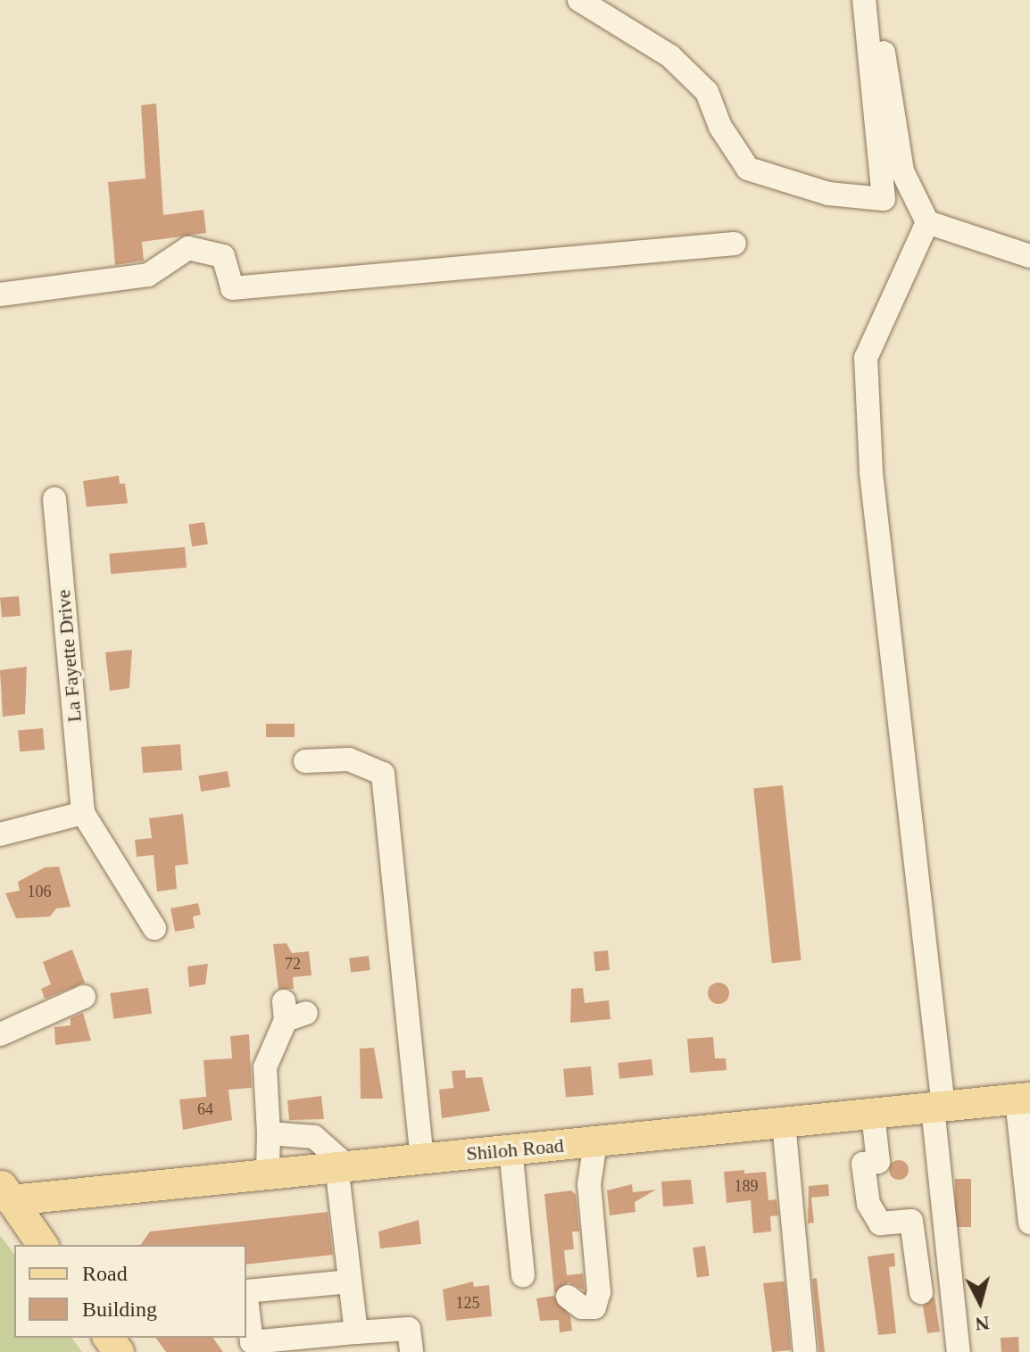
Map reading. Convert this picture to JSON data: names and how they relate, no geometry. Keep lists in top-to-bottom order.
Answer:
{
  "streets": {
    "main road": ["Shiloh Road"],
    "street": ["La Fayette Drive"]
  },
  "house_numbers": [
    "106",
    "72",
    "64",
    "189",
    "125"
  ],
  "legend": ["Road", "Building"],
  "north": "bottom"
}
